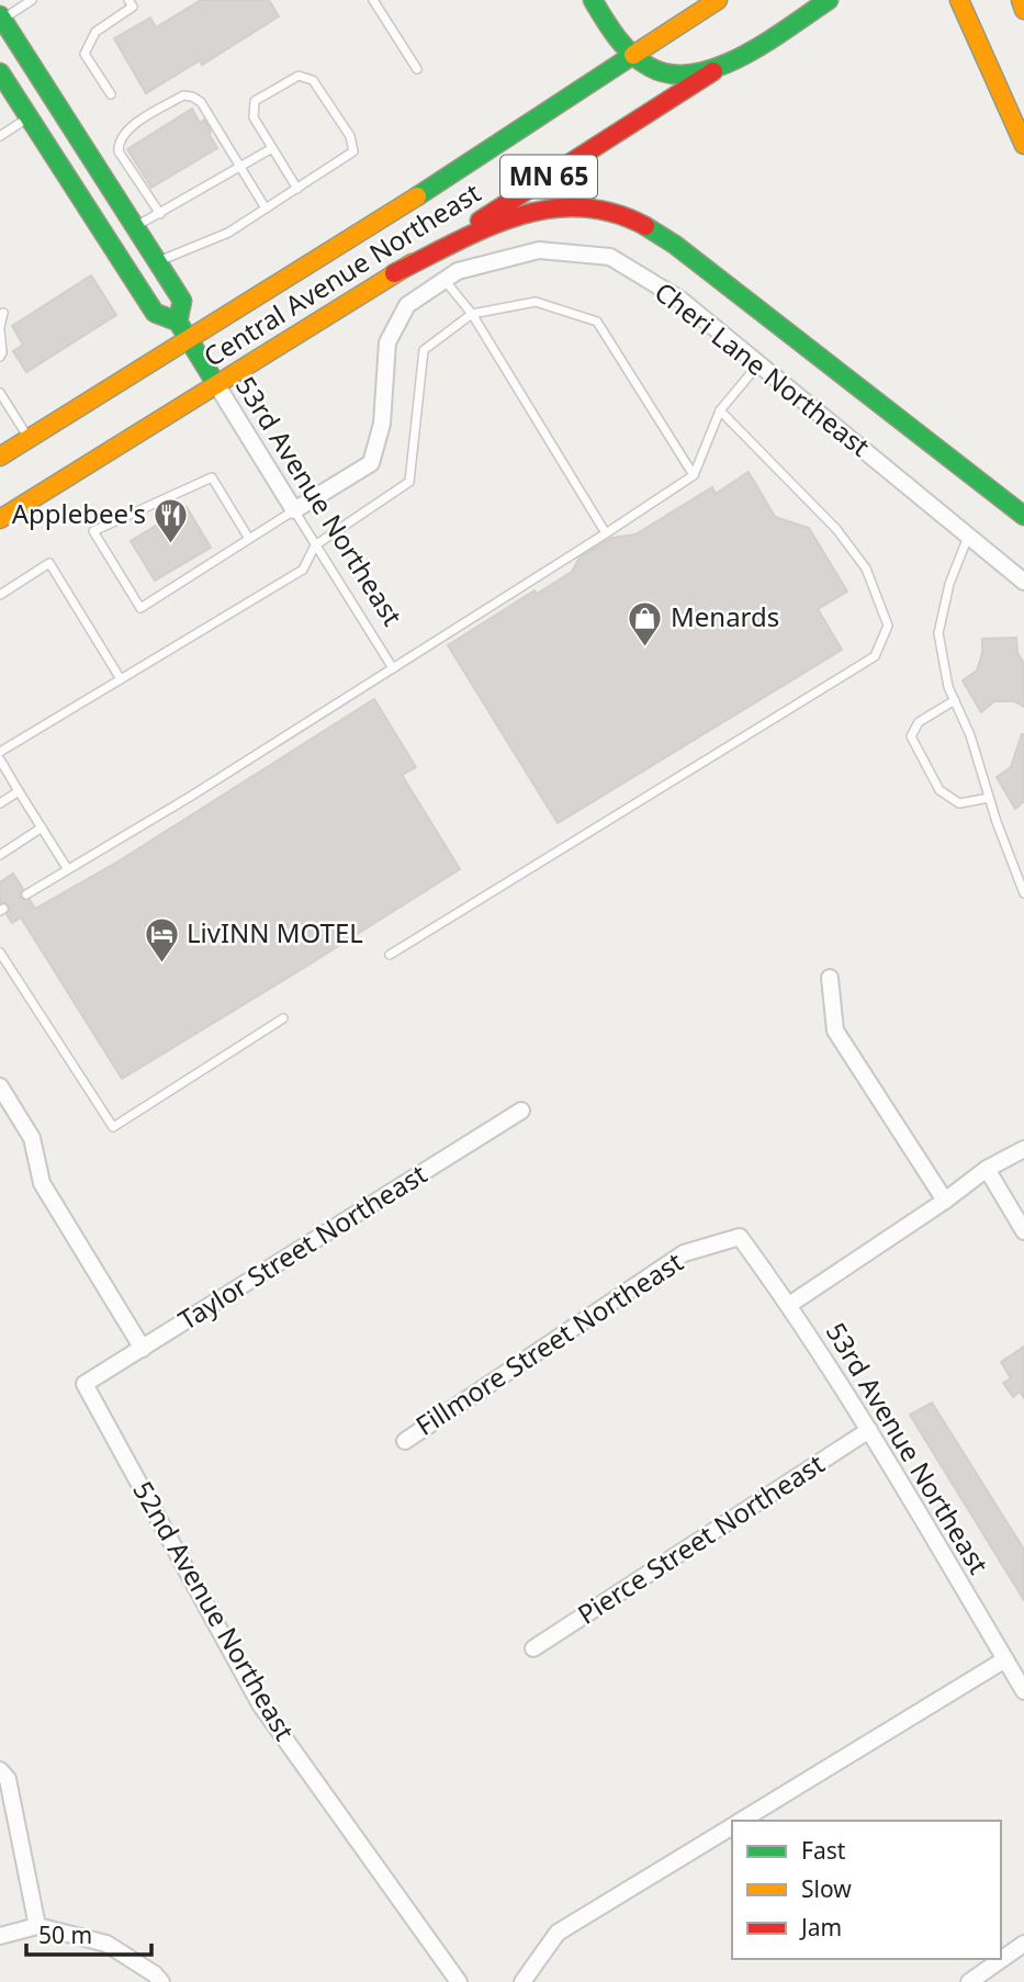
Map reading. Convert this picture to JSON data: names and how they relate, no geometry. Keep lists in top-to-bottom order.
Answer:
{
  "streets": {
    "main road": ["MN 65", "Central Avenue Northeast", "53rd Avenue Northeast"],
    "street": [
      "Cheri Lane Northeast",
      "Taylor Street Northeast",
      "Fillmore Street Northeast",
      "Pierce Street Northeast",
      "52nd Avenue Northeast"
    ]
  },
  "crossings": [
    ["Central Avenue Northeast", "53rd Avenue Northeast"],
    ["Cheri Lane Northeast", "53rd Avenue Northeast"],
    ["53rd Avenue Northeast", "Fillmore Street Northeast"],
    ["53rd Avenue Northeast", "Pierce Street Northeast"],
    ["Taylor Street Northeast", "52nd Avenue Northeast"]
  ],
  "places": {
    "restaurant": ["Applebee's"],
    "shop": ["Menards"],
    "hotel": ["LivINN MOTEL"]
  },
  "legend": ["Fast", "Slow", "Jam"],
  "scale_bar": "50 m"
}
